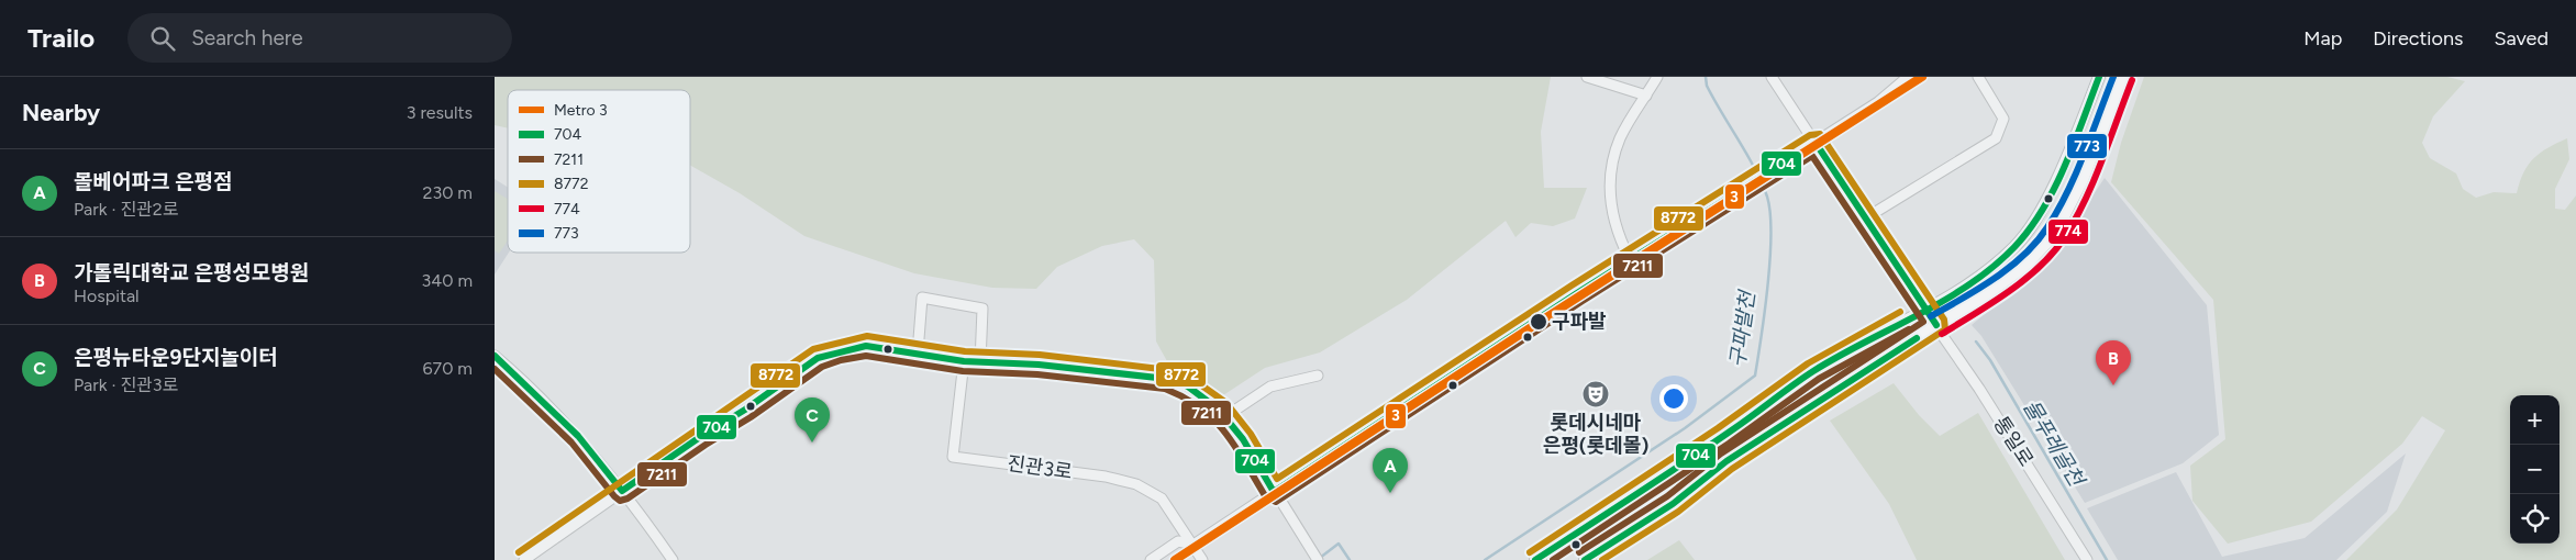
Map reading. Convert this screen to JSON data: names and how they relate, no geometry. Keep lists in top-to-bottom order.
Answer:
{
  "streets": {
    "street": ["통일로", "진관3로"]
  },
  "water": ["구파발천", "물푸레골천"],
  "places": {
    "other": ["구파발"],
    "theatre": ["롯데시네마 은평(롯데몰)"]
  },
  "lines": [
    "metro line 3",
    "transit line 704",
    "transit line 773",
    "transit line 774",
    "transit line 8772",
    "transit line 7211"
  ],
  "legend": [
    "Metro 3",
    "704",
    "7211",
    "8772",
    "774",
    "773"
  ],
  "page": {
    "header": "Trailo",
    "search": "Search here",
    "nav": ["Map", "Directions", "Saved"],
    "heading": ["Nearby", "3 results"],
    "list": [
      {
        "mark": "A",
        "name": "볼베어파크 은평점",
        "note": "Park · 진관2로",
        "value": "230 m"
      },
      {
        "mark": "B",
        "name": "가톨릭대학교 은평성모병원",
        "note": "Hospital",
        "value": "340 m"
      },
      {
        "mark": "C",
        "name": "은평뉴타운9단지놀이터",
        "note": "Park · 진관3로",
        "value": "670 m"
      }
    ],
    "pins": ["B", "C", "A"],
    "map_buttons": ["+", "−"]
  }
}
